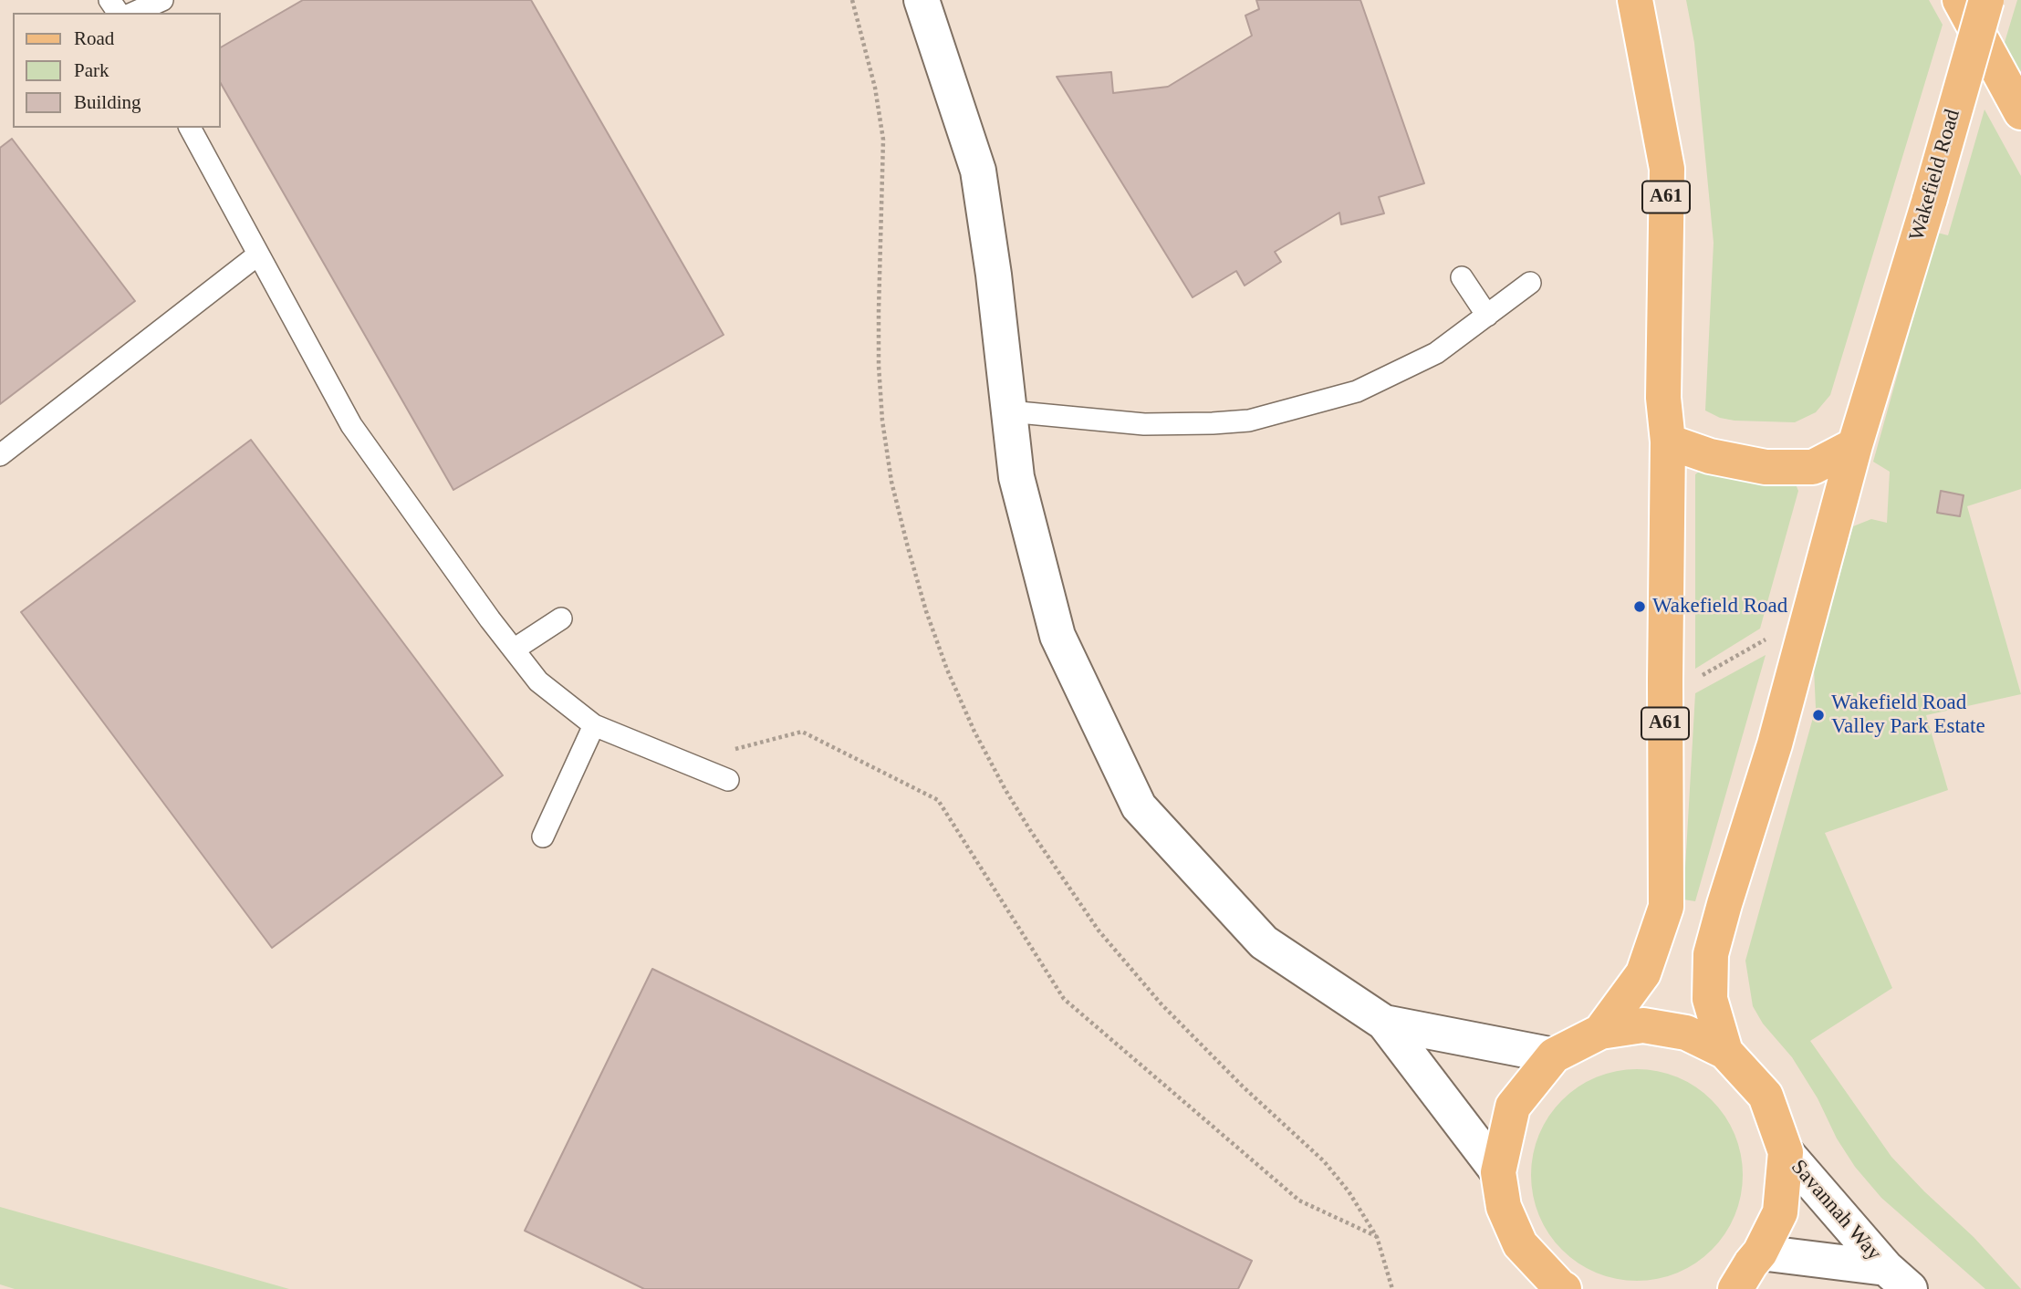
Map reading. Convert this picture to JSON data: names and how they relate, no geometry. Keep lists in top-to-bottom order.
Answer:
{
  "streets": {
    "main road": ["Wakefield Road", "A61"],
    "street": ["Savannah Way"]
  },
  "crossings": [
    ["Wakefield Road", "A61"],
    ["Wakefield Road", "Savannah Way"]
  ],
  "places": ["Wakefield Road", "Wakefield Road Valley Park Estate"],
  "legend": ["Road", "Park", "Building"]
}
